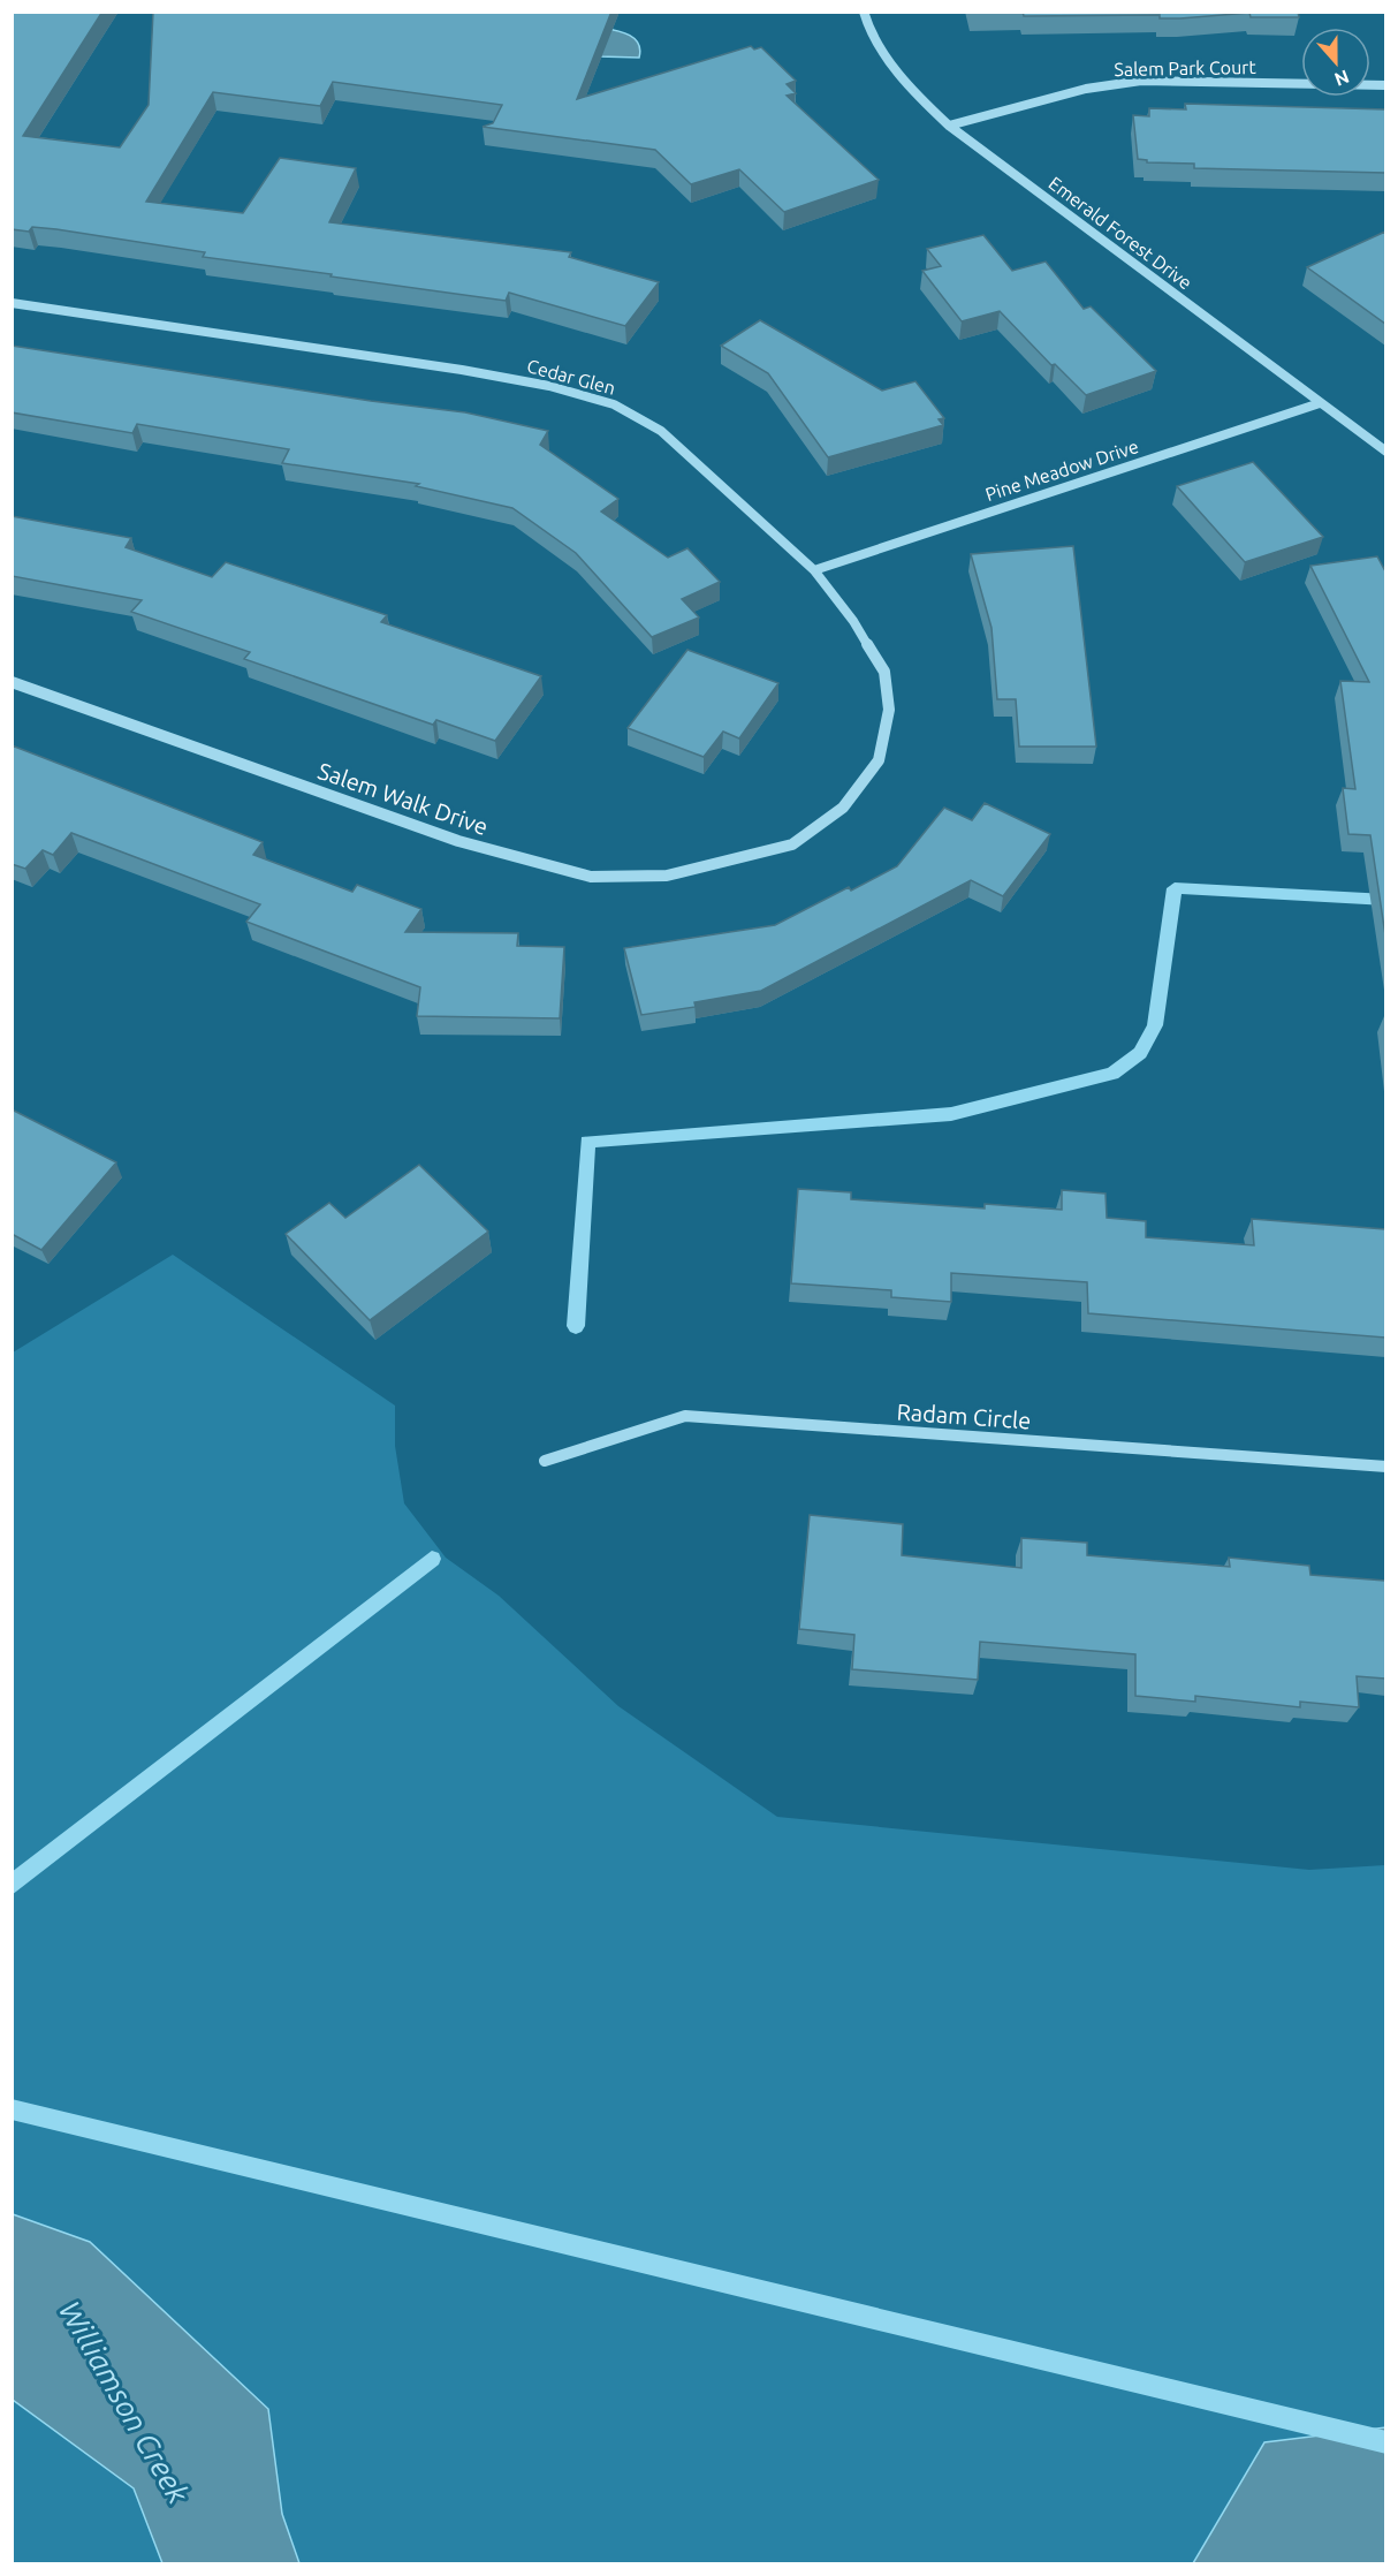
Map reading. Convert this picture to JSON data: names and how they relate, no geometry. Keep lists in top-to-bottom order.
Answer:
{
  "streets": {
    "street": [
      "Salem Park Court",
      "Emerald Forest Drive",
      "Cedar Glen",
      "Pine Meadow Drive",
      "Salem Walk Drive",
      "Radam Circle"
    ]
  },
  "crossings": [
    ["Salem Park Court", "Emerald Forest Drive"],
    ["Emerald Forest Drive", "Pine Meadow Drive"],
    ["Cedar Glen", "Pine Meadow Drive"],
    ["Cedar Glen", "Salem Walk Drive"]
  ],
  "water": ["Williamson Creek"],
  "north": "bottom"
}
